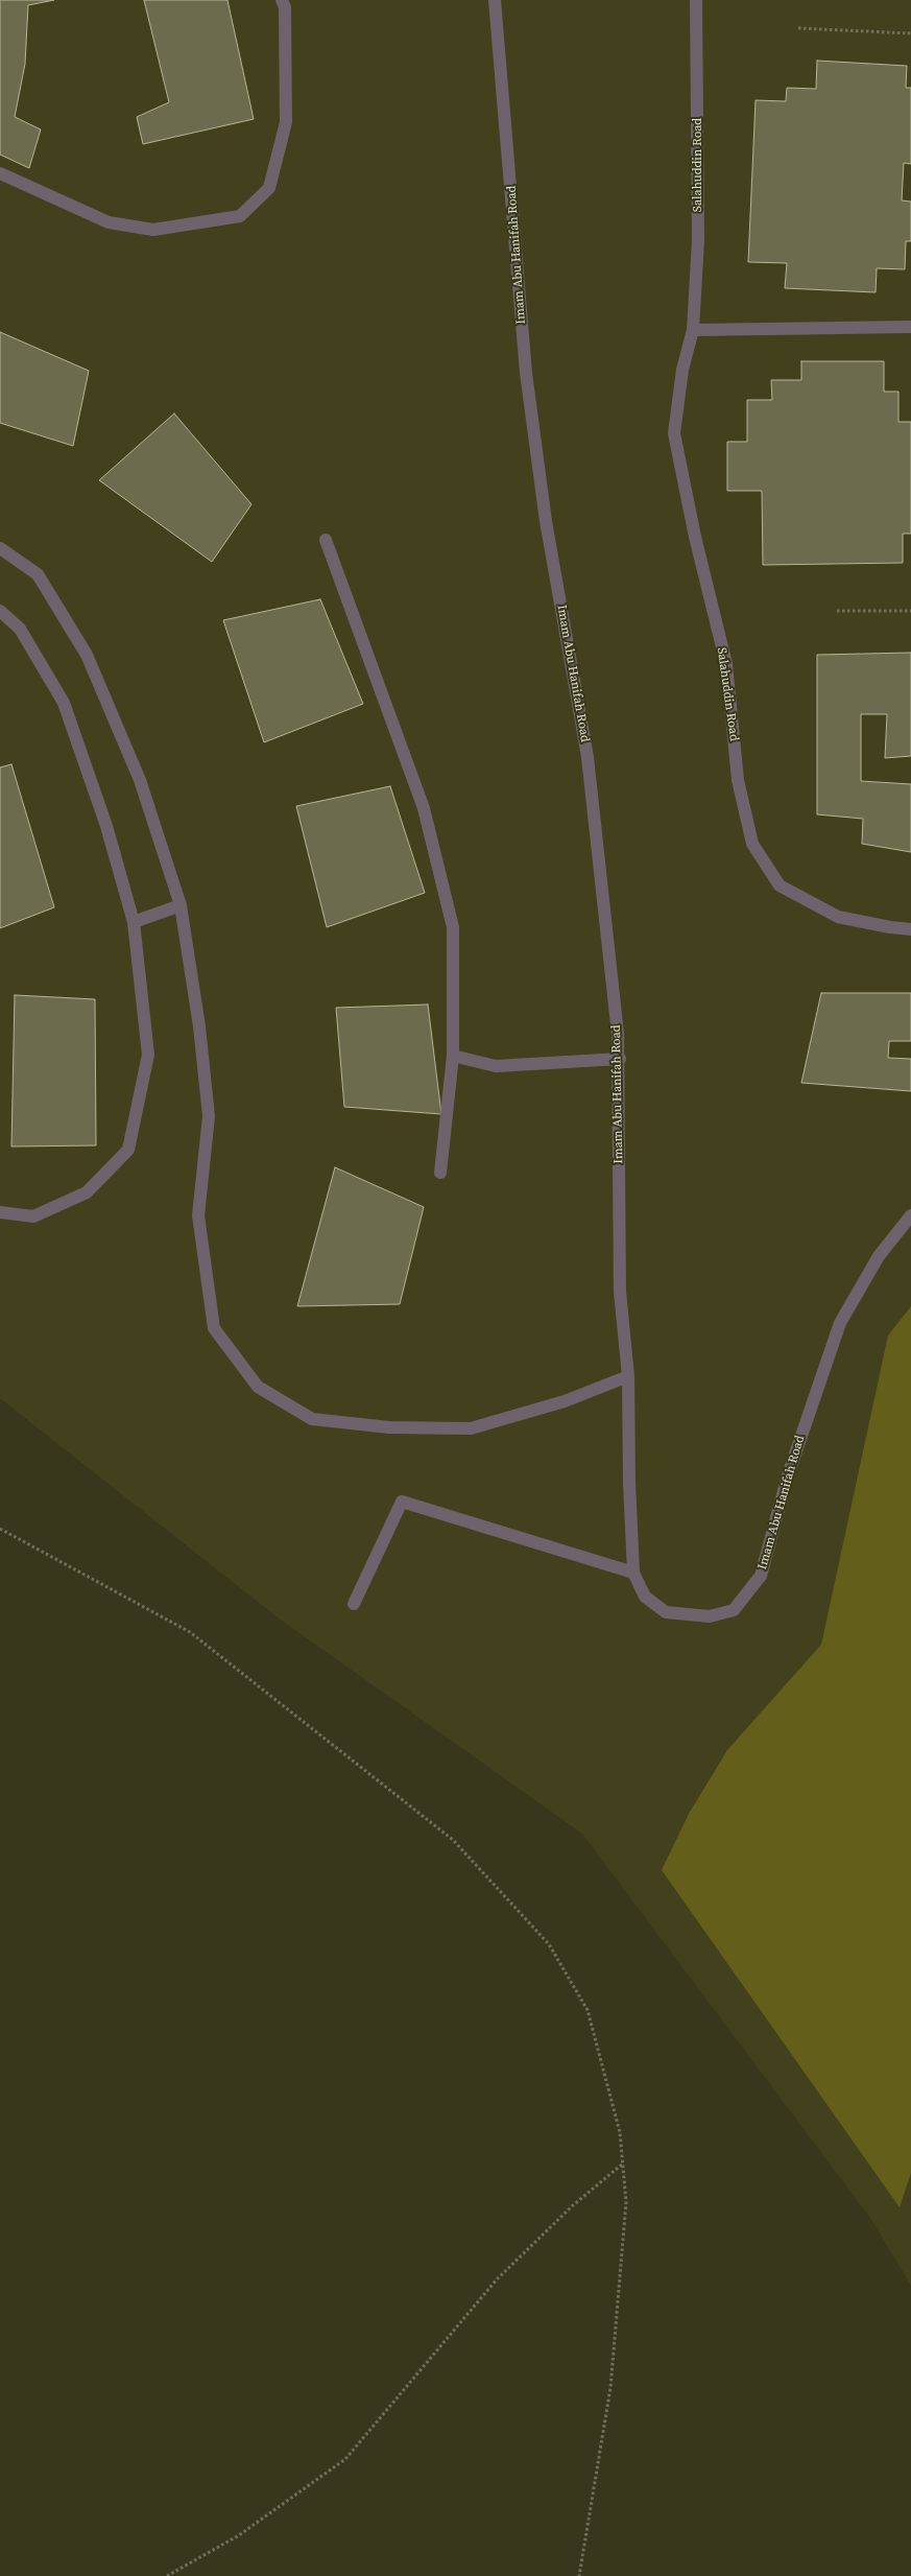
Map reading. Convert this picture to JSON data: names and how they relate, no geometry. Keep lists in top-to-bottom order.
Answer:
{
  "streets": {
    "street": ["Salahuddin Road", "Imam Abu Hanifah Road"]
  }
}
